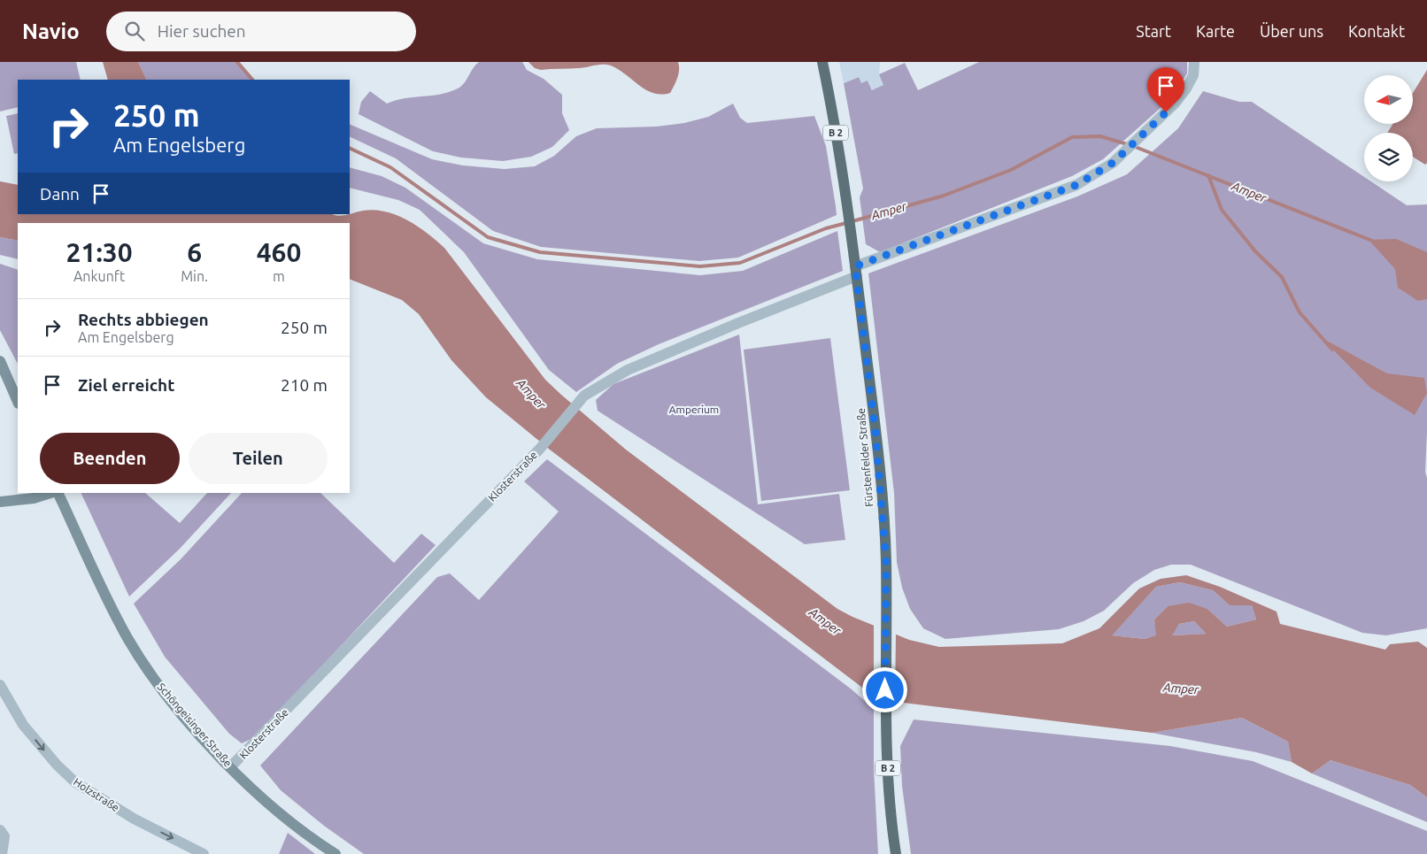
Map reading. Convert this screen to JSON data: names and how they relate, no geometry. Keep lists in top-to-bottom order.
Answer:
{
  "streets": {
    "main road": ["B 2", "Fürstenfelder Straße"],
    "street": ["Klosterstraße", "Schöngeisinger Straße", "Holzstraße"]
  },
  "crossings": [
    ["Fürstenfelder Straße", "Klosterstraße"],
    ["Klosterstraße", "Schöngeisinger Straße"]
  ],
  "one_way": ["Holzstraße"],
  "water": ["Amper"],
  "parks": ["Amperium"],
  "north": "left",
  "page": {
    "header": "Navio",
    "search": "Hier suchen",
    "nav": [
      "Start",
      "Karte",
      "Über uns",
      "Kontakt"
    ],
    "turn": ["250 m", "Am Engelsberg"],
    "then": "Dann",
    "eta": [
      "21:30",
      "Ankunft",
      "6",
      "Min.",
      "460",
      "m"
    ],
    "list": [
      {
        "name": "Rechts abbiegen",
        "note": "Am Engelsberg",
        "value": "250 m"
      },
      {
        "name": "Ziel erreicht",
        "value": "210 m"
      }
    ],
    "buttons": ["Beenden", "Teilen"]
  }
}
